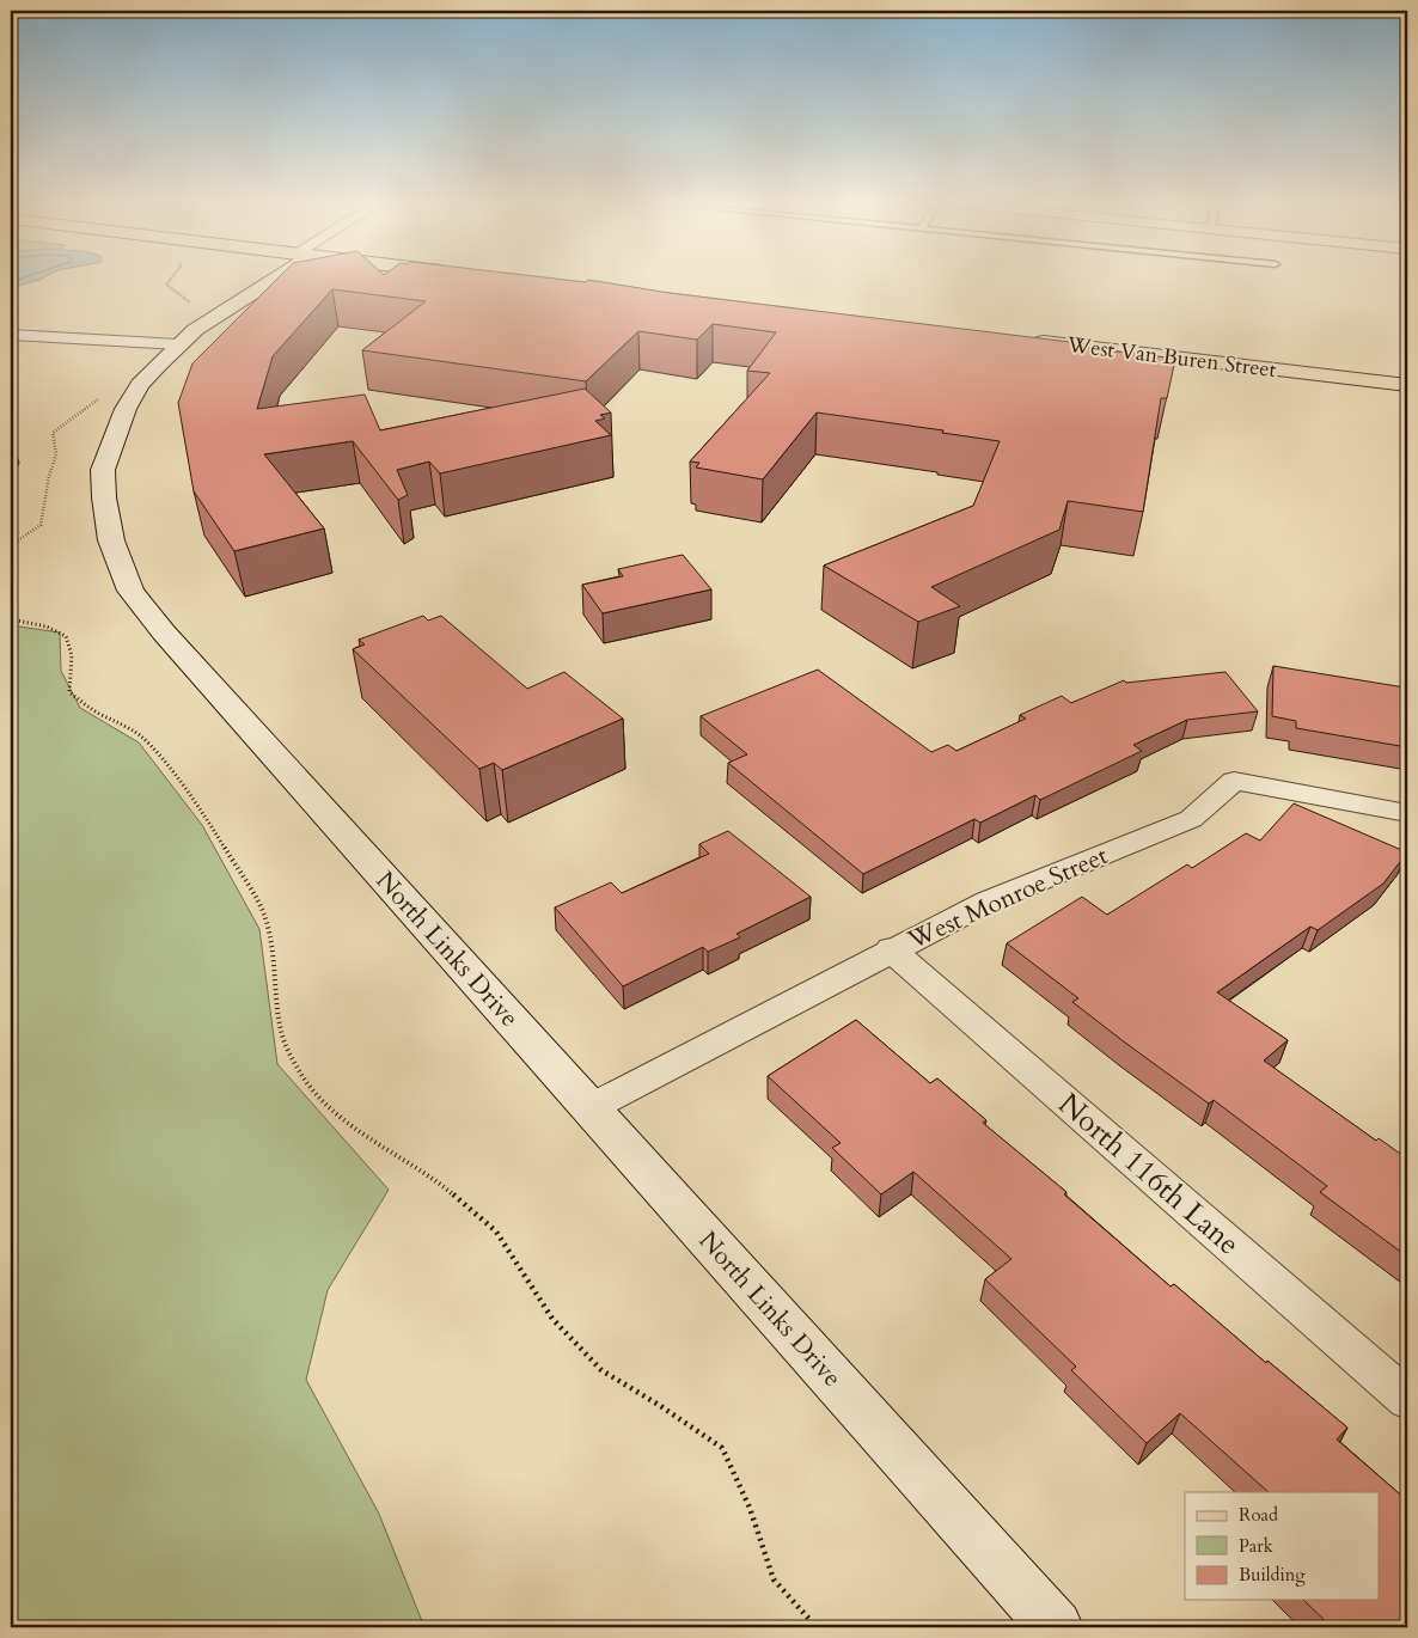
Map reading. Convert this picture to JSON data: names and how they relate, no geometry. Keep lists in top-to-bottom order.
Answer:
{
  "streets": {
    "main road": ["West Van Buren Street"],
    "street": ["West Monroe Street", "North Links Drive", "North 116th Lane"]
  },
  "crossings": [
    ["West Monroe Street", "North Links Drive"],
    ["West Monroe Street", "North 116th Lane"]
  ],
  "legend": ["Road", "Park", "Building"]
}
